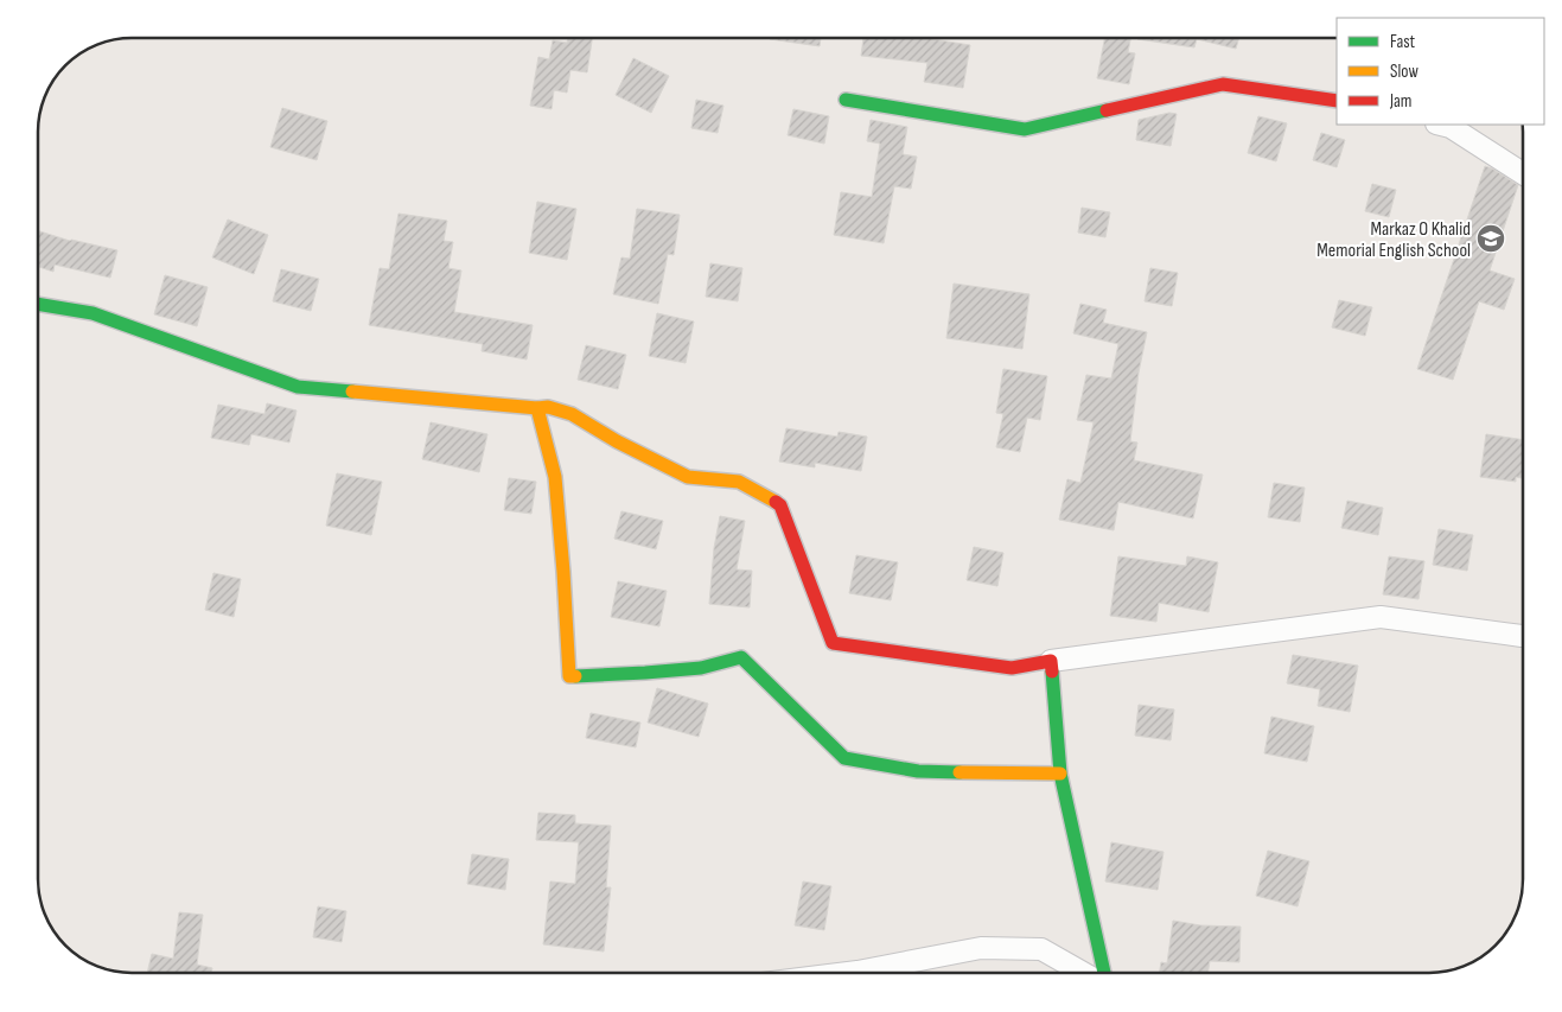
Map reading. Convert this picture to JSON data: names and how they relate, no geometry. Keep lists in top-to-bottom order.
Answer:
{
  "places": {
    "school or university": ["Markaz O Khalid Memorial English School"]
  },
  "legend": ["Fast", "Slow", "Jam"]
}
